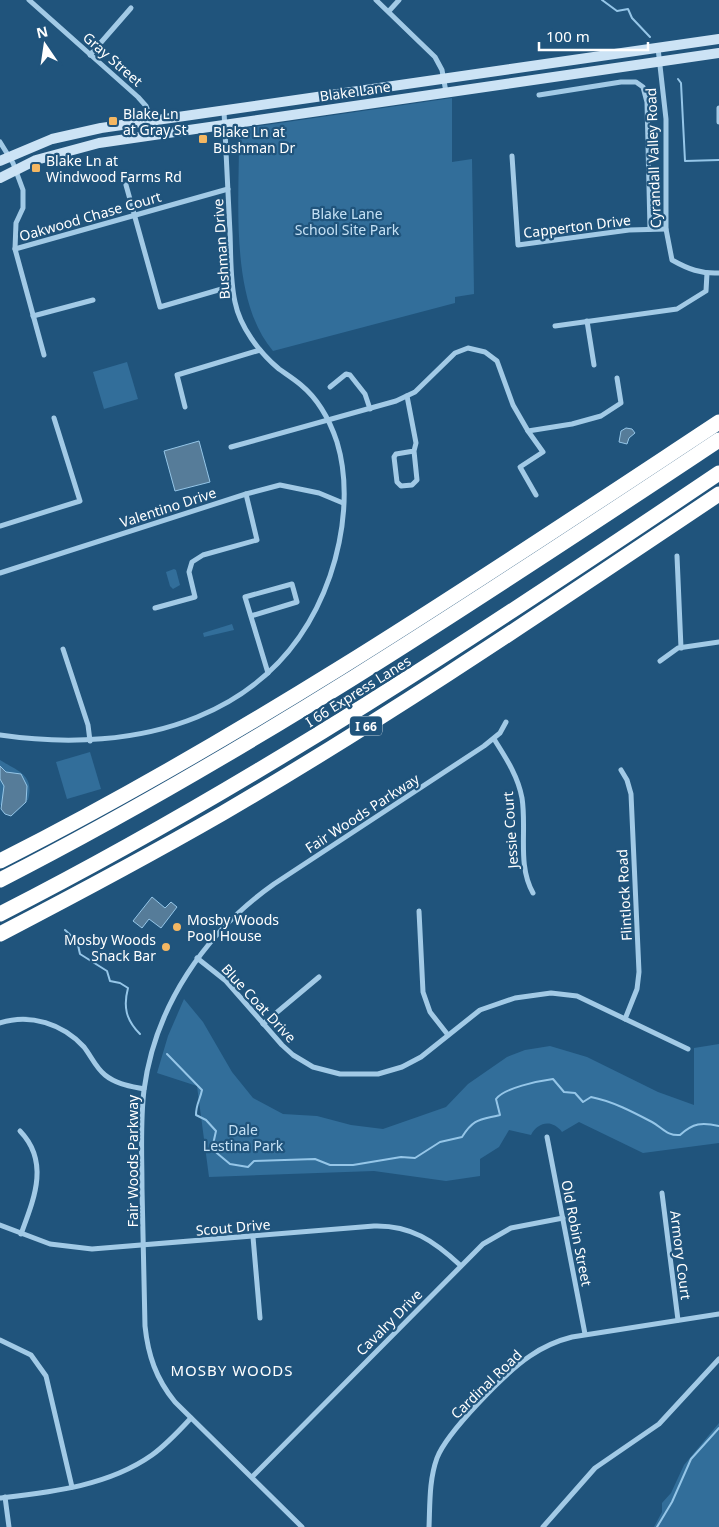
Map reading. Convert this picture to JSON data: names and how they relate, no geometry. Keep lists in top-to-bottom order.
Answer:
{
  "streets": {
    "highway": ["I 66 Express Lanes", "I 66"],
    "main road": ["Blake Lane"],
    "street": [
      "Gray Street",
      "Cyrandall Valley Road",
      "Oakwood Chase Court",
      "Capperton Drive",
      "Bushman Drive",
      "Valentino Drive",
      "Fair Woods Parkway",
      "Jessie Court",
      "Flintlock Road",
      "Blue Coat Drive",
      "Scout Drive",
      "Old Robin Street",
      "Armory Court",
      "Cavalry Drive",
      "Cardinal Road"
    ]
  },
  "crossings": [
    ["Gray Street", "Blake Lane"],
    ["Blake Lane", "Cyrandall Valley Road"],
    ["Blake Lane", "Bushman Drive"],
    ["Cyrandall Valley Road", "Capperton Drive"],
    ["Oakwood Chase Court", "Bushman Drive"],
    ["Bushman Drive", "Valentino Drive"],
    ["Fair Woods Parkway", "Jessie Court"],
    ["Fair Woods Parkway", "Blue Coat Drive"],
    ["Fair Woods Parkway", "Scout Drive"],
    ["Fair Woods Parkway", "Cavalry Drive"],
    ["Flintlock Road", "Blue Coat Drive"],
    ["Scout Drive", "Cavalry Drive"],
    ["Old Robin Street", "Cavalry Drive"],
    ["Old Robin Street", "Cardinal Road"],
    ["Armory Court", "Cardinal Road"]
  ],
  "districts": ["MOSBY WOODS"],
  "parks": ["Blake Lane School Site Park", "Dale Lestina Park"],
  "places": {
    "transit": ["Blake Ln at Gray St", "Blake Ln at Bushman Dr", "Blake Ln at Windwood Farms Rd"],
    "other": ["Mosby Woods Pool House", "Mosby Woods Snack Bar"]
  },
  "scale_bar": "100 m",
  "north": "top"
}
